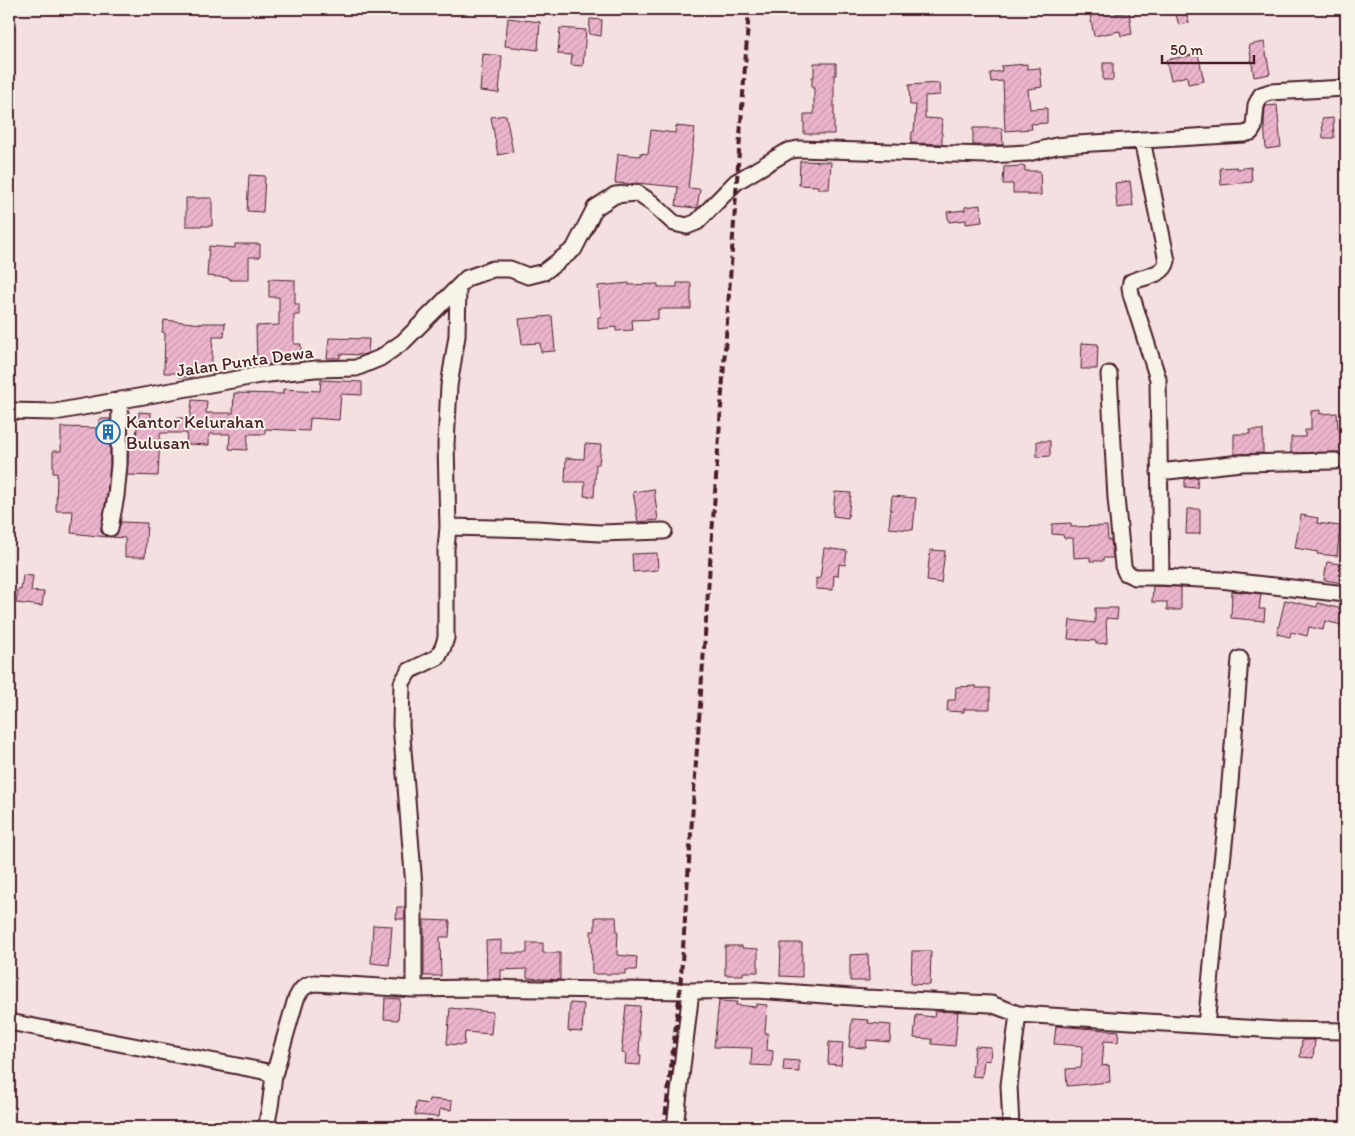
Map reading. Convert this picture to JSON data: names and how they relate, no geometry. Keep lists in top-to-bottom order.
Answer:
{
  "streets": {
    "street": ["Jalan Punta Dewa"]
  },
  "places": {
    "building": ["Kantor Kelurahan Bulusan"]
  },
  "scale_bar": "50 m"
}
